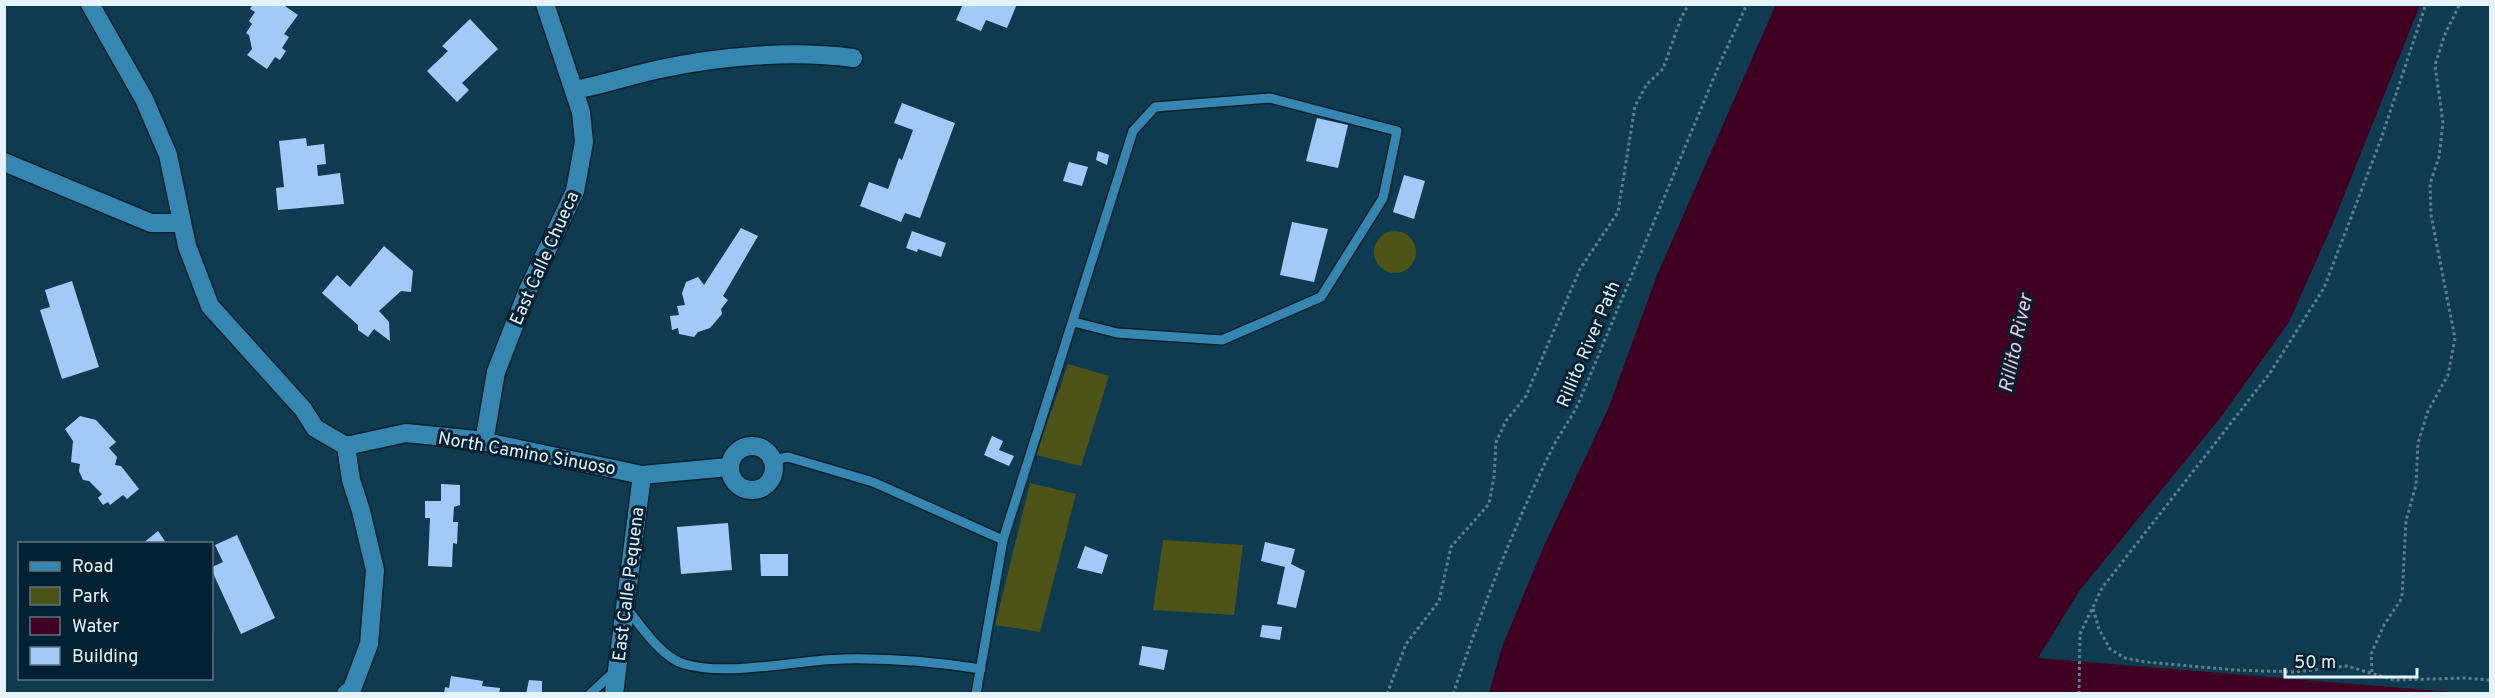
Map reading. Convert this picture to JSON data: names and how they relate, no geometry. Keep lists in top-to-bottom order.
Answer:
{
  "streets": {
    "street": ["East Calle Chueca", "North Camino Sinuoso", "East Calle Pequena"],
    "path": ["Rillito River Path"]
  },
  "crossings": [
    ["East Calle Chueca", "North Camino Sinuoso"],
    ["North Camino Sinuoso", "East Calle Pequena"]
  ],
  "water": ["Rillito River"],
  "legend": [
    "Road",
    "Park",
    "Water",
    "Building"
  ],
  "scale_bar": "50 m"
}
